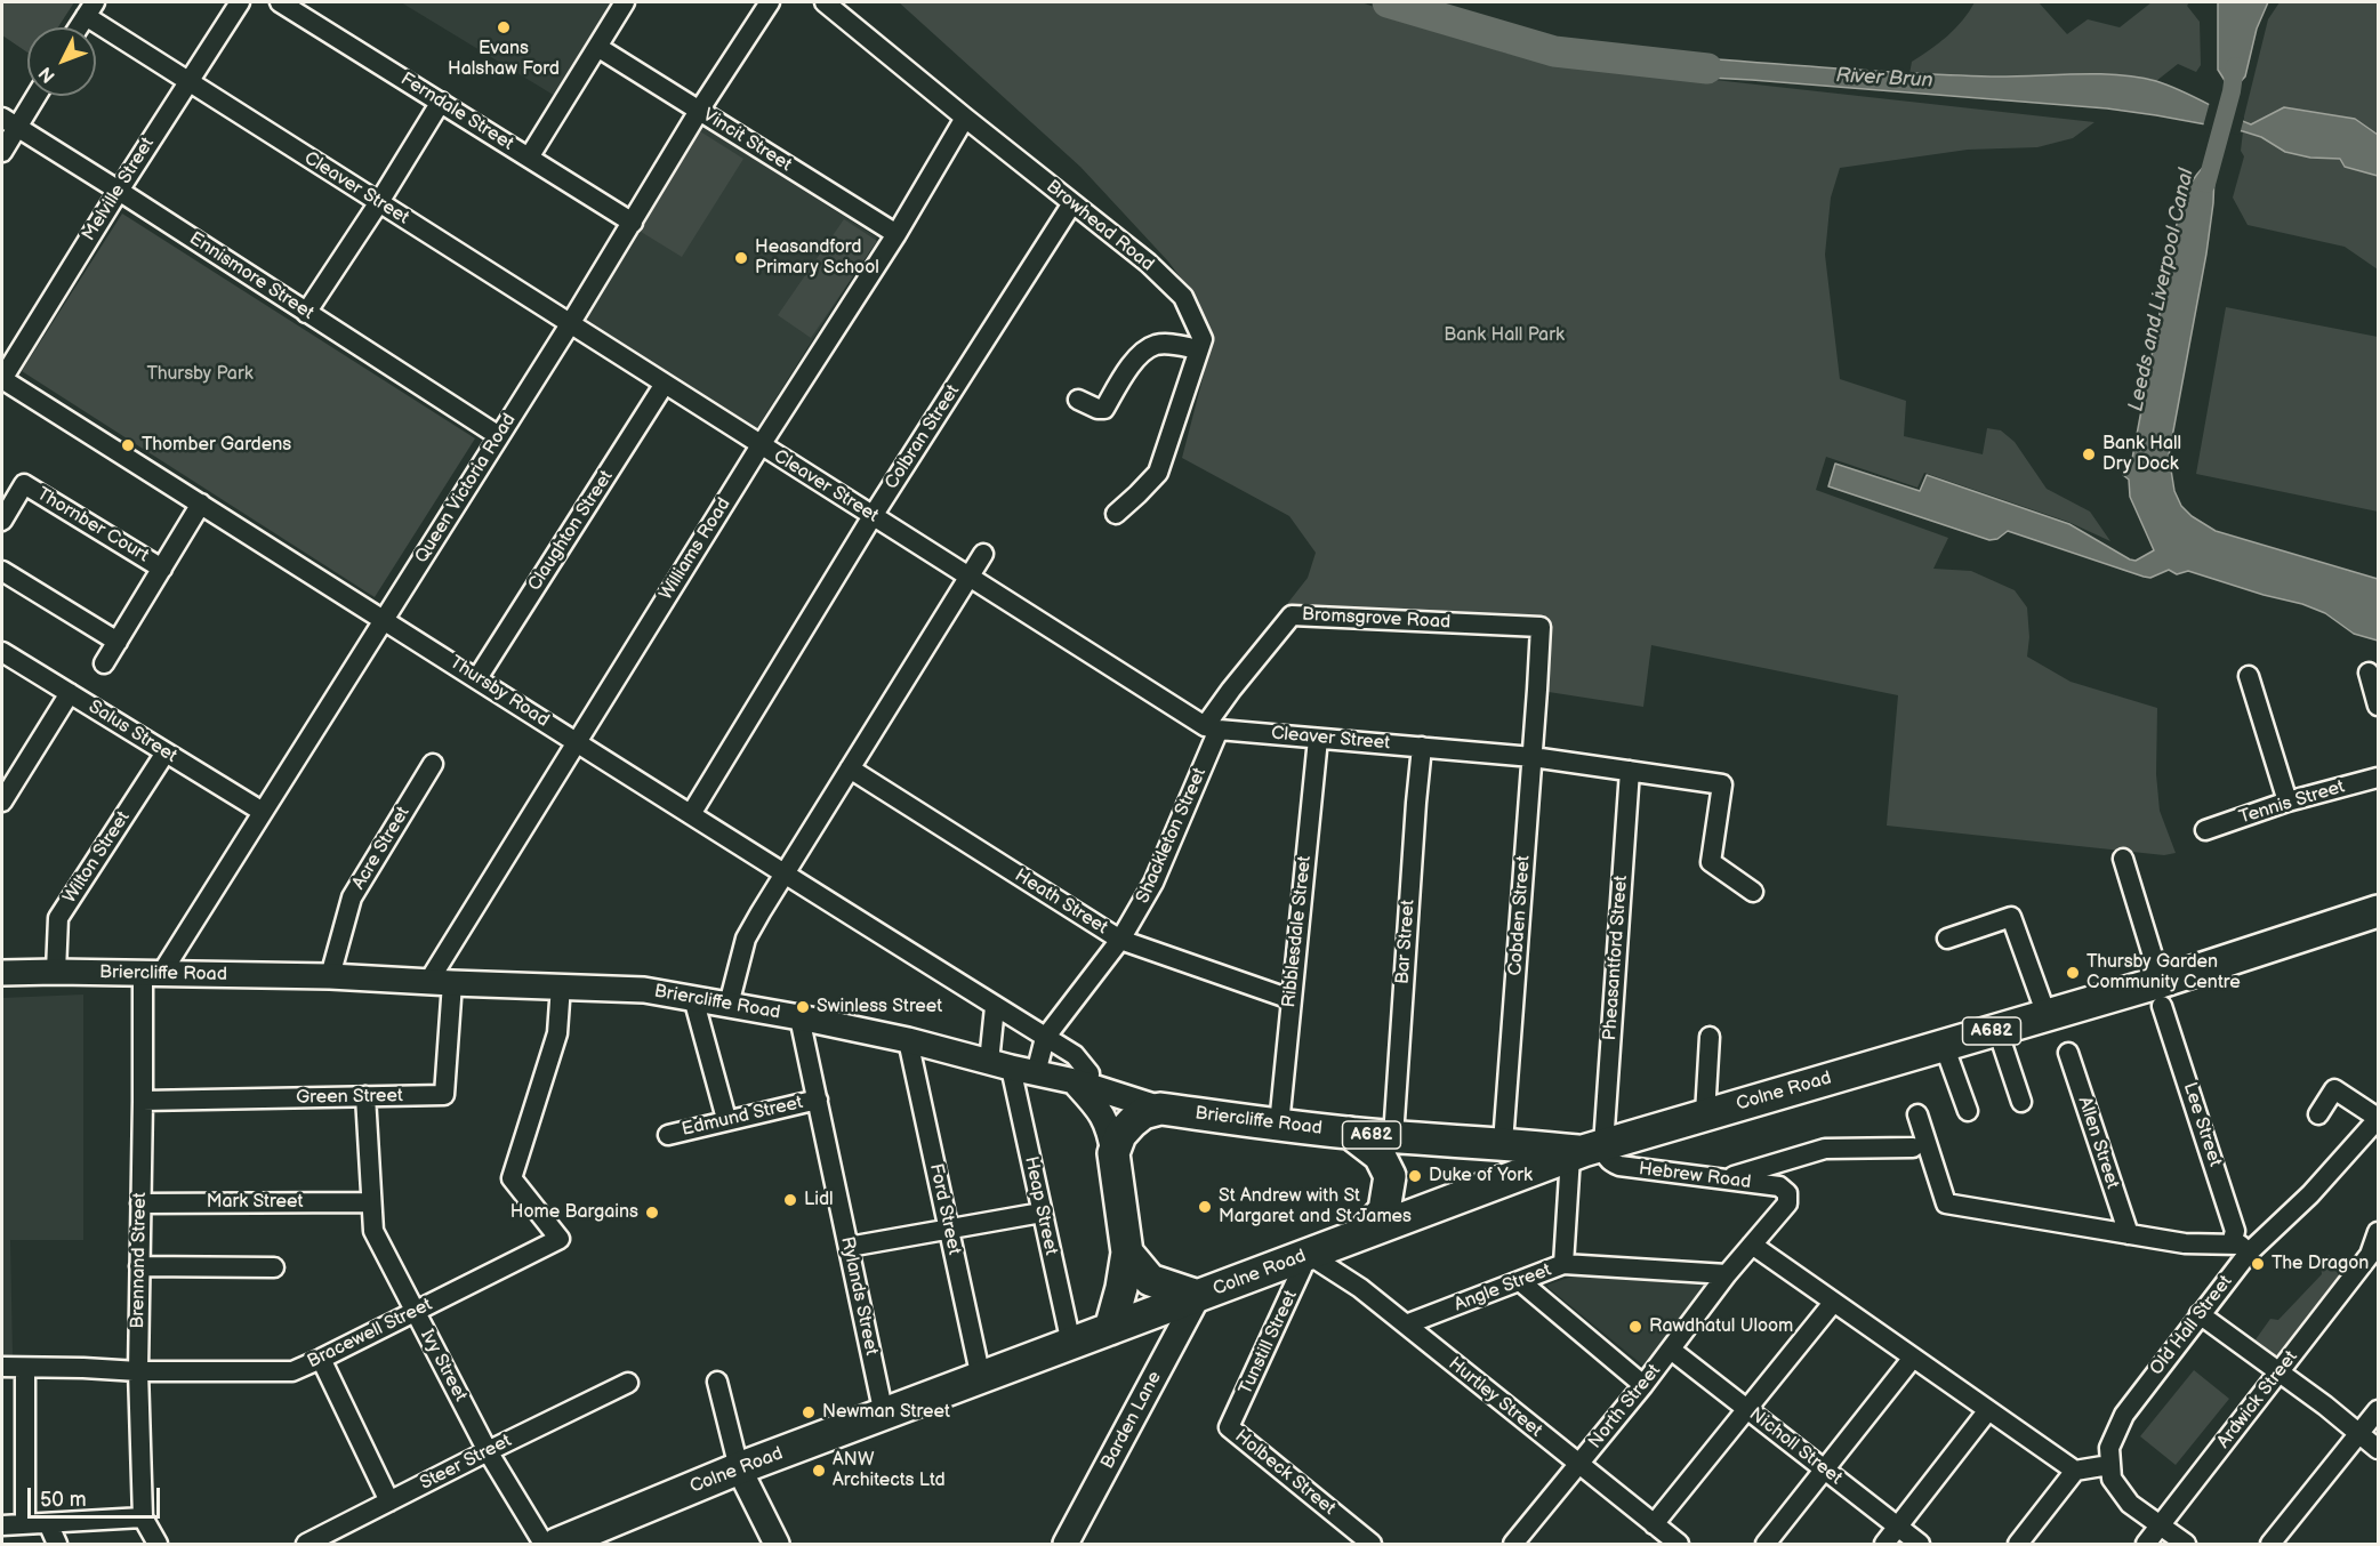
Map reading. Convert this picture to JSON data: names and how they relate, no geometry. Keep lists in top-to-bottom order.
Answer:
{
  "streets": {
    "main road": ["Briercliffe Road", "A682", "Colne Road"],
    "street": [
      "Ferndale Street",
      "Vincit Street",
      "Cleaver Street",
      "Melville Street",
      "Browhead Road",
      "Ennismore Street",
      "Colbran Street",
      "Queen Victoria Road",
      "Thornber Court",
      "Claughton Street",
      "Williams Road",
      "Bromsgrove Road",
      "Thursby Road",
      "Salus Street",
      "Tennis Street",
      "Shackleton Street",
      "Acre Street",
      "Wilton Street",
      "Heath Street",
      "Cobden Street",
      "Ribblesdale Street",
      "Bar Street",
      "Pheasantford Street",
      "Green Street",
      "Edmund Street",
      "Lee Street",
      "Allen Street",
      "Hebrew Road",
      "Mark Street",
      "Heap Street",
      "Ford Street",
      "Brennand Street",
      "Angle Street",
      "Rylands Street",
      "Old Hall Street",
      "Bracewell Street",
      "Tunstill Street",
      "Ivy Street",
      "Hurtley Street",
      "Ardwick Street",
      "North Street",
      "Barden Lane",
      "Nicholl Street",
      "Steer Street",
      "Holbeck Street"
    ]
  },
  "crossings": [
    ["Ferndale Street", "Queen Victoria Road"],
    ["Vincit Street", "Queen Victoria Road"],
    ["Vincit Street", "Williams Road"],
    ["Cleaver Street", "Melville Street"],
    ["Cleaver Street", "Colbran Street"],
    ["Cleaver Street", "Queen Victoria Road"],
    ["Cleaver Street", "Claughton Street"],
    ["Cleaver Street", "Williams Road"],
    ["Cleaver Street", "Bromsgrove Road"],
    ["Cleaver Street", "Shackleton Street"],
    ["Cleaver Street", "Cobden Street"],
    ["Cleaver Street", "Ribblesdale Street"],
    ["Cleaver Street", "Bar Street"],
    ["Cleaver Street", "Pheasantford Street"],
    ["Melville Street", "Ennismore Street"],
    ["Melville Street", "Thursby Road"],
    ["Browhead Road", "Colbran Street"],
    ["Browhead Road", "Williams Road"],
    ["Ennismore Street", "Queen Victoria Road"],
    ["Colbran Street", "Thursby Road"],
    ["Queen Victoria Road", "Thursby Road"],
    ["Queen Victoria Road", "Salus Street"],
    ["Queen Victoria Road", "Briercliffe Road"],
    ["Queen Victoria Road", "Brennand Street"],
    ["Thornber Court", "Thursby Road"],
    ["Claughton Street", "Thursby Road"],
    ["Williams Road", "Thursby Road"],
    ["Williams Road", "Briercliffe Road"],
    ["Bromsgrove Road", "Shackleton Street"],
    ["Bromsgrove Road", "Cobden Street"],
    ["Thursby Road", "Shackleton Street"],
    ["Thursby Road", "Briercliffe Road"],
    ["Salus Street", "Wilton Street"],
    ["Shackleton Street", "Heath Street"],
    ["Acre Street", "Briercliffe Road"],
    ["Wilton Street", "Briercliffe Road"],
    ["Heath Street", "Ribblesdale Street"],
    ["Cobden Street", "Briercliffe Road"],
    ["Ribblesdale Street", "Briercliffe Road"],
    ["Bar Street", "Briercliffe Road"],
    ["Pheasantford Street", "Briercliffe Road"],
    ["Pheasantford Street", "Colne Road"],
    ["Pheasantford Street", "Hebrew Road"],
    ["Pheasantford Street", "Angle Street"],
    ["Briercliffe Road", "A682"],
    ["Briercliffe Road", "Colne Road"],
    ["Briercliffe Road", "Green Street"],
    ["Briercliffe Road", "Hebrew Road"],
    ["Briercliffe Road", "Heap Street"],
    ["Briercliffe Road", "Ford Street"],
    ["Briercliffe Road", "Brennand Street"],
    ["Briercliffe Road", "Rylands Street"],
    ["Briercliffe Road", "Bracewell Street"],
    ["A682", "Colne Road"],
    ["Colne Road", "Lee Street"],
    ["Colne Road", "Hebrew Road"],
    ["Colne Road", "Heap Street"],
    ["Colne Road", "Ford Street"],
    ["Colne Road", "Rylands Street"],
    ["Colne Road", "Tunstill Street"],
    ["Colne Road", "Hurtley Street"],
    ["Colne Road", "Barden Lane"],
    ["Green Street", "Brennand Street"],
    ["Green Street", "Ivy Street"],
    ["Edmund Street", "Rylands Street"],
    ["Lee Street", "Old Hall Street"],
    ["Hebrew Road", "North Street"],
    ["Mark Street", "Brennand Street"],
    ["Mark Street", "Ivy Street"],
    ["Brennand Street", "Bracewell Street"],
    ["Angle Street", "Hurtley Street"],
    ["Angle Street", "North Street"],
    ["Bracewell Street", "Ivy Street"],
    ["Tunstill Street", "Hurtley Street"],
    ["Tunstill Street", "Holbeck Street"],
    ["Ivy Street", "Steer Street"],
    ["Hurtley Street", "North Street"],
    ["North Street", "Nicholl Street"]
  ],
  "water": ["River Brun", "Leeds and Liverpool Canal"],
  "parks": ["Bank Hall Park", "Thursby Park"],
  "places": [
    "Evans Halshaw Ford",
    "Heasandford Primary School",
    "Thomber Gardens",
    "Bank Hall Dry Dock",
    "Thursby Garden Community Centre",
    "Swinless Street",
    "Duke of York",
    "Lidl",
    "St Andrew with St Margaret and St James",
    "Home Bargains",
    "The Dragon",
    "Rawdhatul Uloom",
    "Newman Street",
    "ANW Architects Ltd"
  ],
  "scale_bar": "50 m",
  "north": "bottom left"
}
